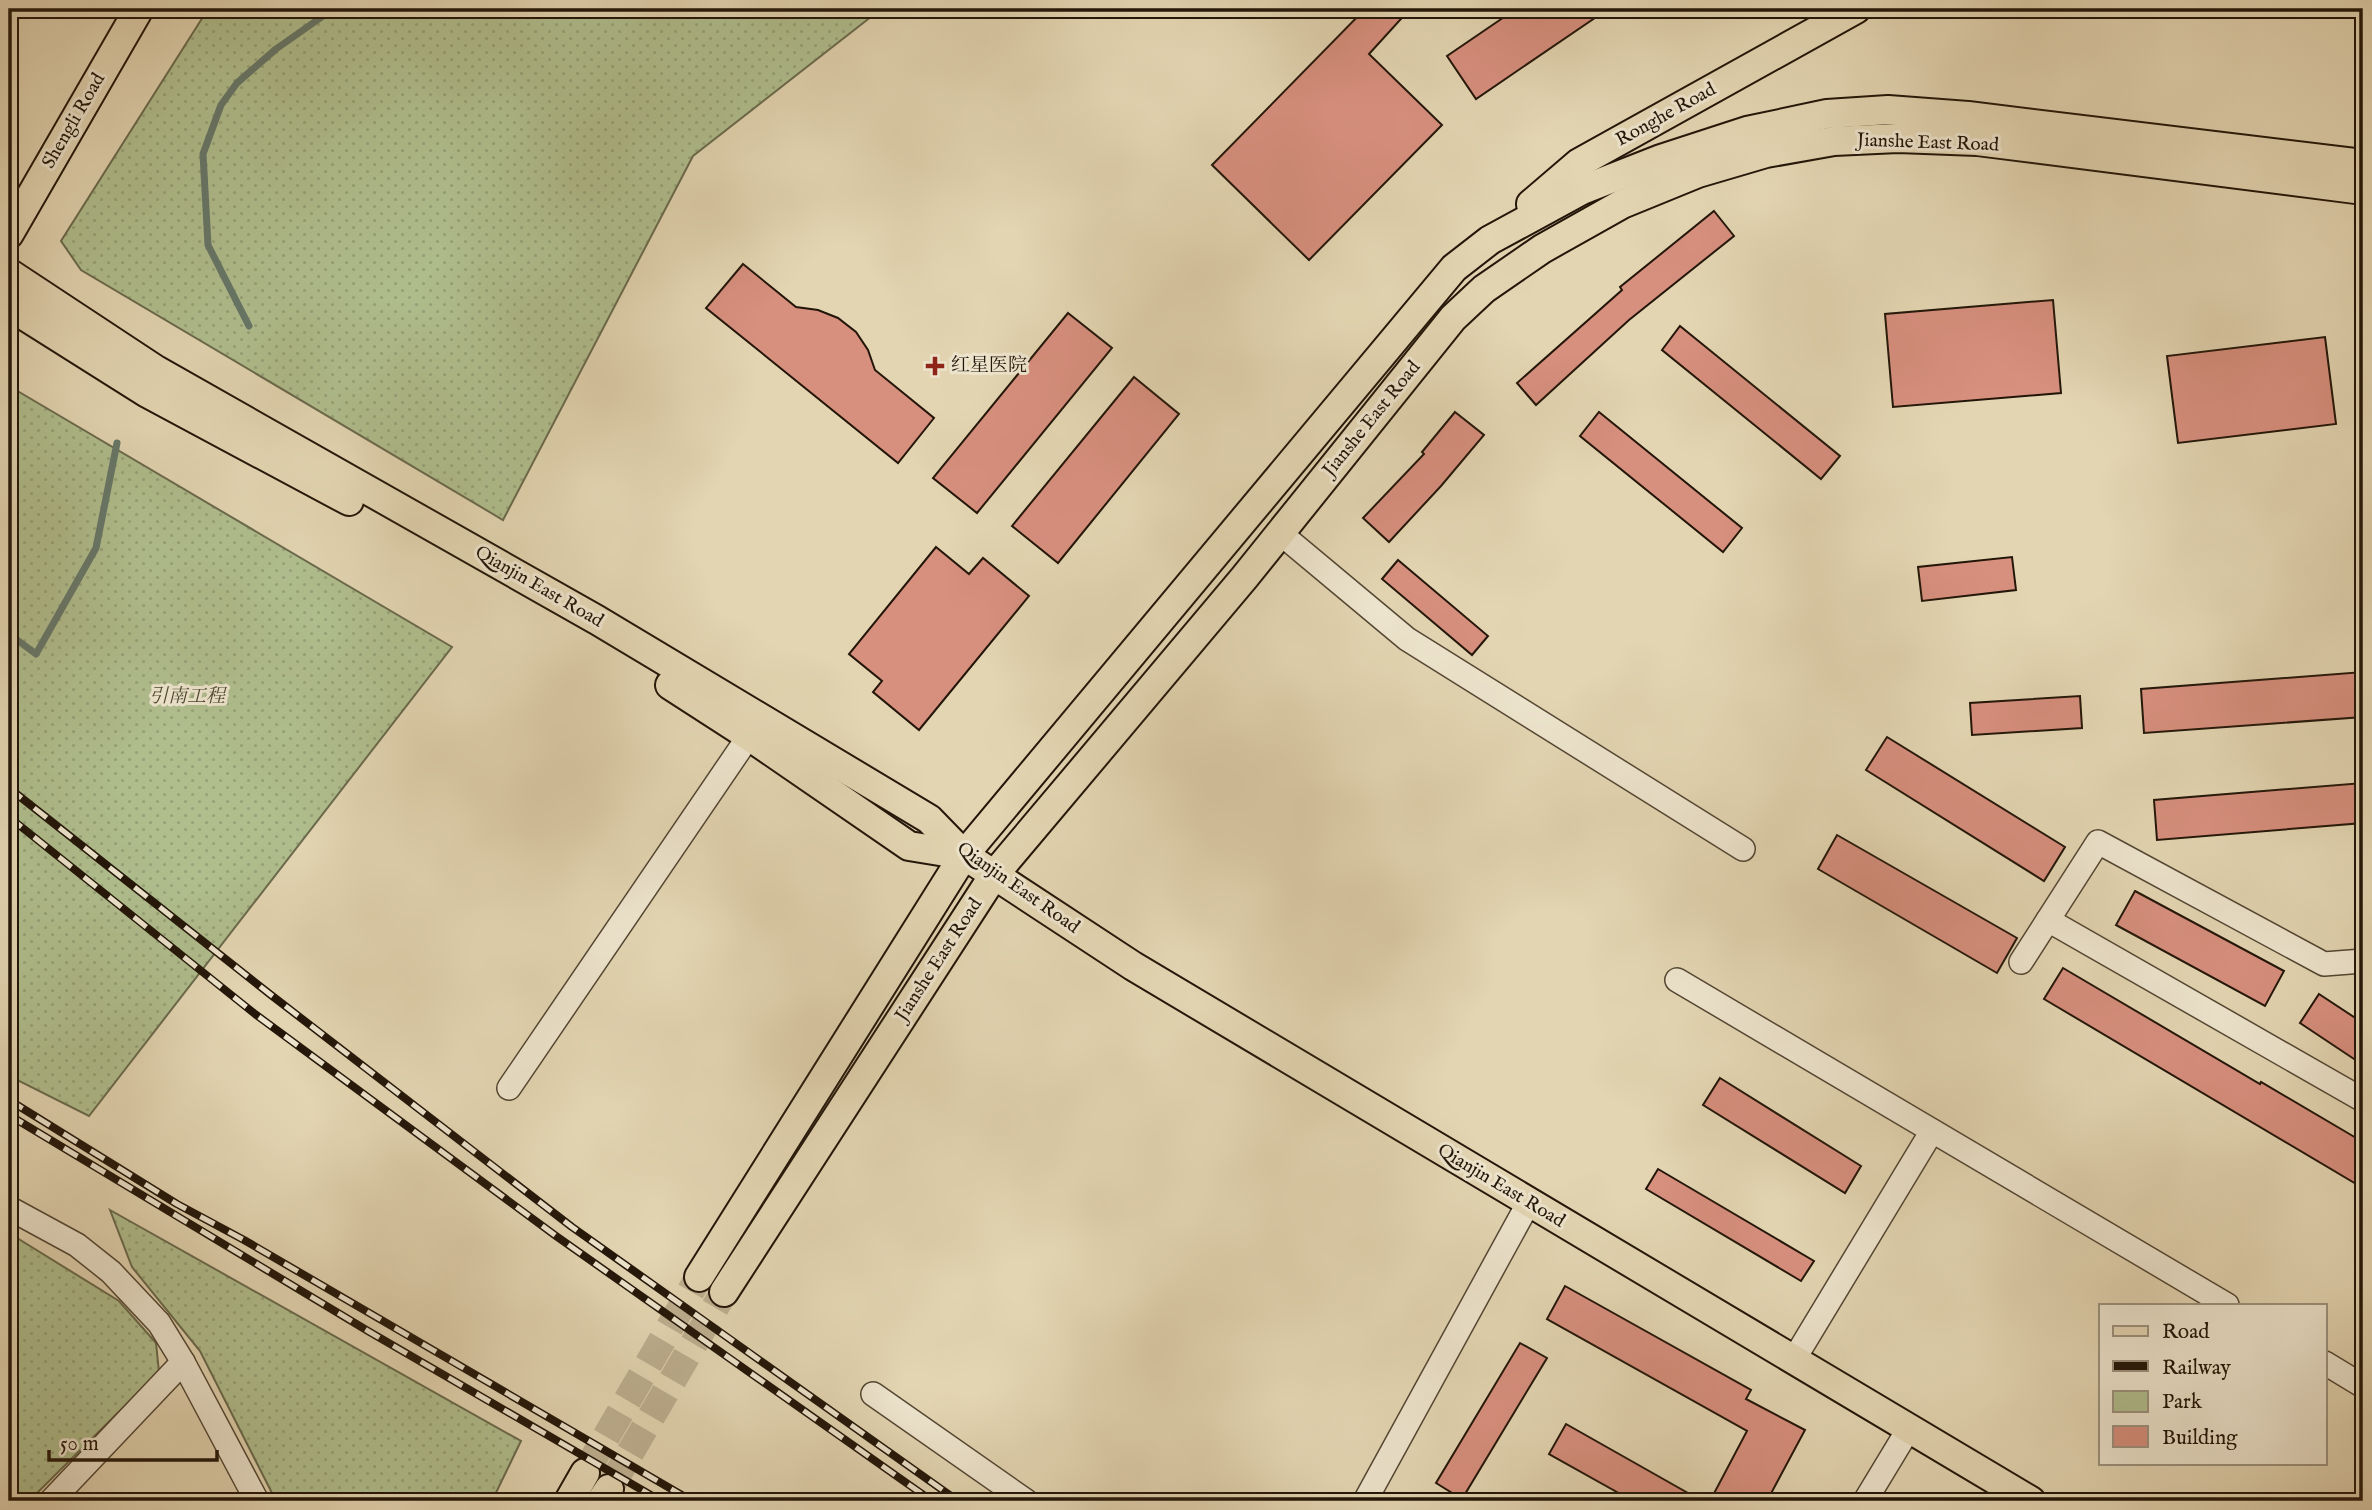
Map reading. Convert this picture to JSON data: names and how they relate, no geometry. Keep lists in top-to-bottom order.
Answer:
{
  "streets": {
    "main road": [
      "Ronghe Road",
      "Shengli Road",
      "Jianshe East Road",
      "Qianjin East Road"
    ]
  },
  "crossings": [
    ["Ronghe Road", "Jianshe East Road"],
    ["Jianshe East Road", "Qianjin East Road"]
  ],
  "parks": ["引南工程"],
  "places": {
    "health": ["红星医院"]
  },
  "legend": [
    "Road",
    "Railway",
    "Park",
    "Building"
  ],
  "scale_bar": "50 m"
}
